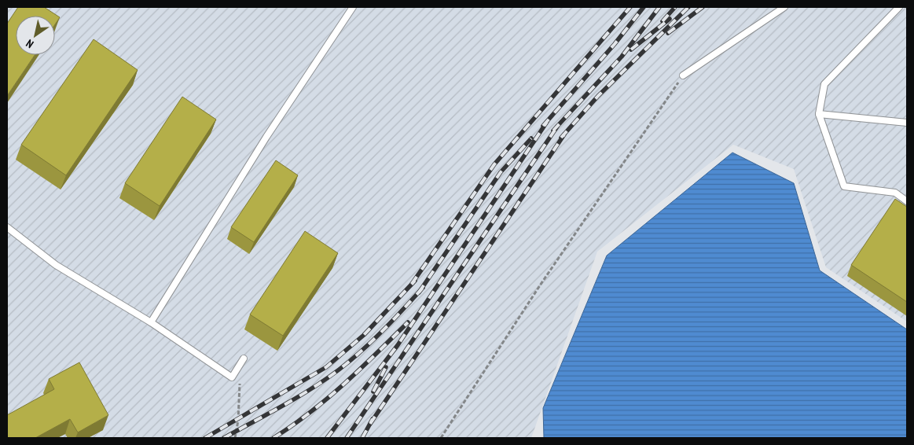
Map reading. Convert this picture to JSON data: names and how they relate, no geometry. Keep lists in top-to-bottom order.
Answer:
{
  "north": "bottom left"
}
